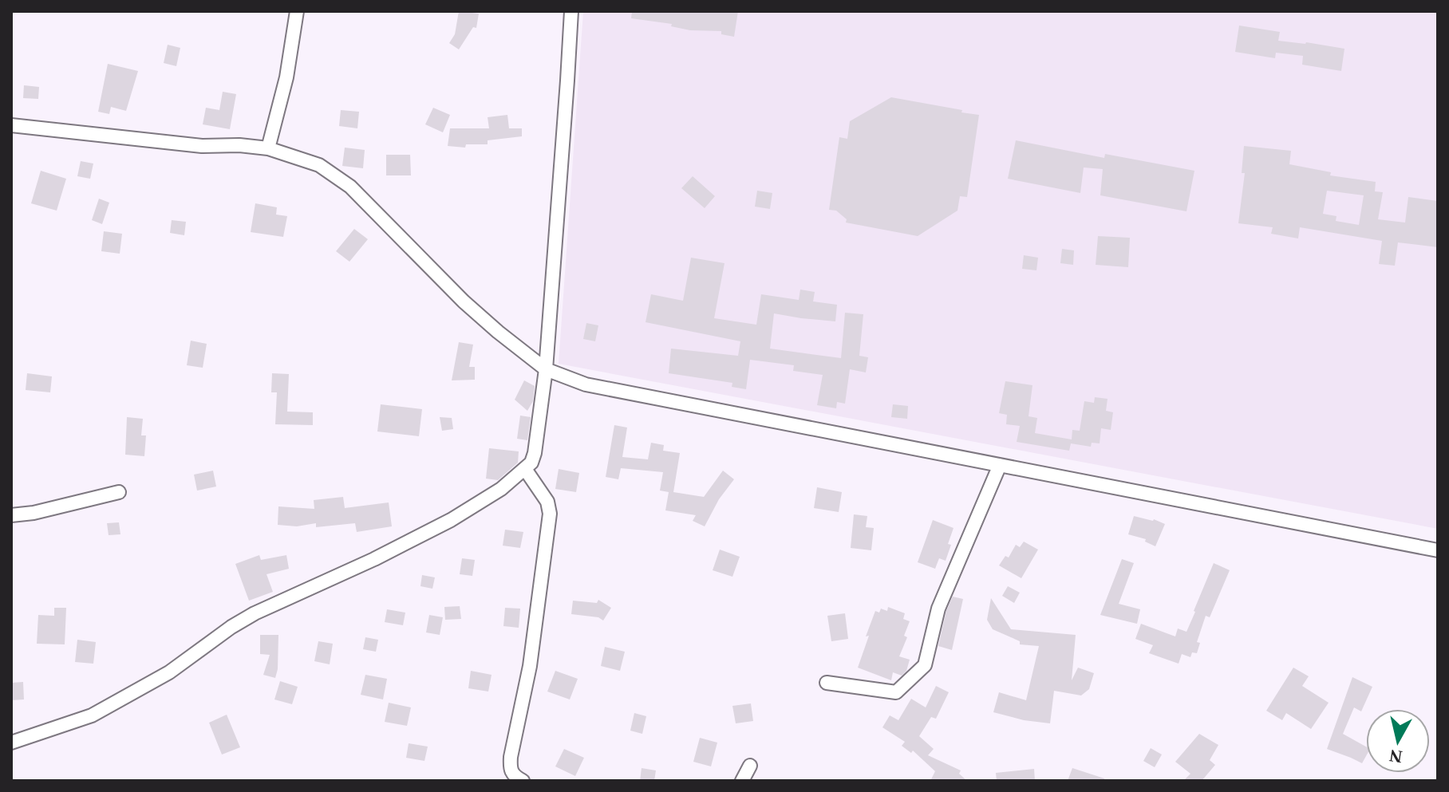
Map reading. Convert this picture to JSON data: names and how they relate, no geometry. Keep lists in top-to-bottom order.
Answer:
{
  "north": "bottom"
}
